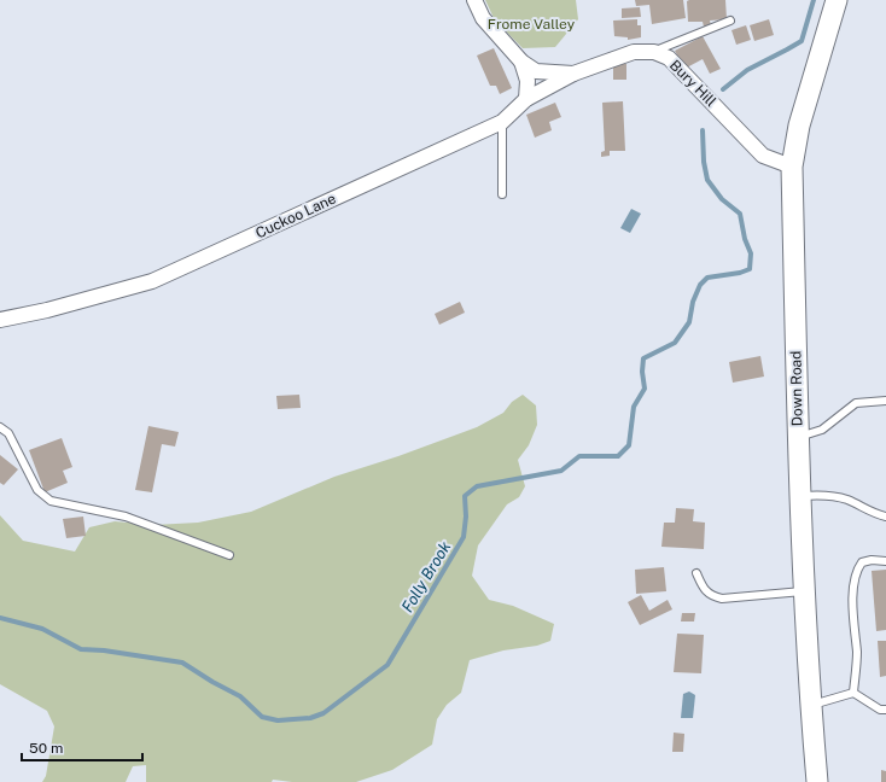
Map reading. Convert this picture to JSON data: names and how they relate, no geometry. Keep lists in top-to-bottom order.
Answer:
{
  "streets": {
    "street": ["Bury Hill", "Cuckoo Lane", "Down Road"]
  },
  "crossings": [
    ["Bury Hill", "Cuckoo Lane"],
    ["Bury Hill", "Down Road"]
  ],
  "water": ["Folly Brook"],
  "parks": ["Frome Valley"],
  "scale_bar": "50 m"
}
